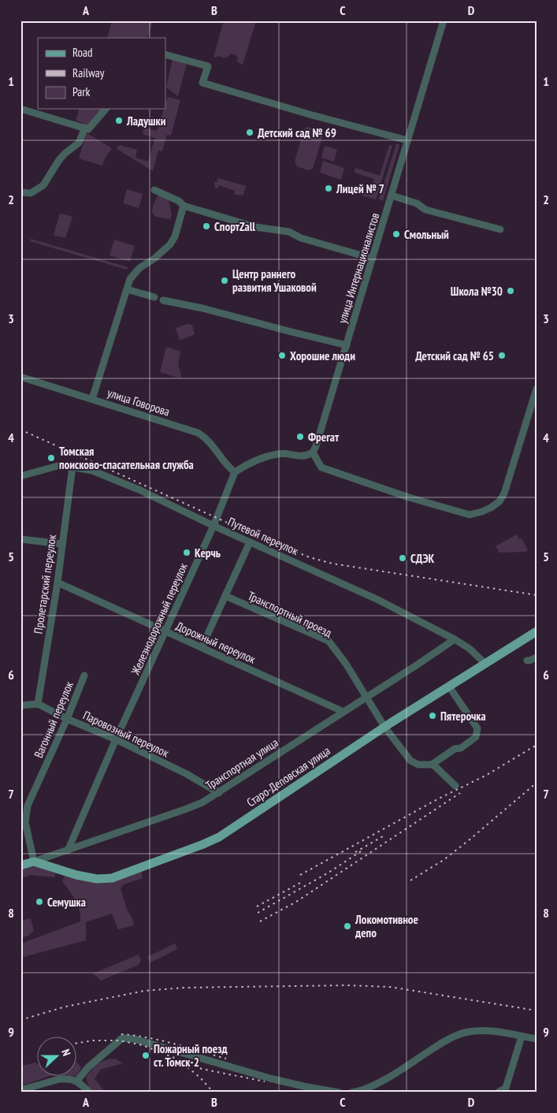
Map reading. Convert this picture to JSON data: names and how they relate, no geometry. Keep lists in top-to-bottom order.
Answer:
{
  "streets": {
    "main road": ["Транспортная улица", "Старо-Деповская улица"],
    "street": [
      "улица Интернационалистов",
      "улица Говорова",
      "Путевой переулок",
      "Пролетарский переулок",
      "Транспортный проезд",
      "Железнодорожный переулок",
      "Дорожный переулок",
      "Вагонный переулок",
      "Паровозный переулок"
    ]
  },
  "crossings": [
    ["улица Говорова", "Железнодорожный переулок"],
    ["Путевой переулок", "Пролетарский переулок"],
    ["Путевой переулок", "Железнодорожный переулок"],
    ["Путевой переулок", "Транспортная улица"],
    ["Путевой переулок", "Старо-Деповская улица"],
    ["Пролетарский переулок", "Дорожный переулок"],
    ["Пролетарский переулок", "Паровозный переулок"],
    ["Транспортный проезд", "Транспортная улица"],
    ["Транспортный проезд", "Старо-Деповская улица"],
    ["Железнодорожный переулок", "Дорожный переулок"],
    ["Железнодорожный переулок", "Паровозный переулок"],
    ["Железнодорожный переулок", "Транспортная улица"],
    ["Дорожный переулок", "Транспортная улица"],
    ["Вагонный переулок", "Паровозный переулок"],
    ["Вагонный переулок", "Транспортная улица"],
    ["Вагонный переулок", "Старо-Деповская улица"],
    ["Паровозный переулок", "Транспортная улица"],
    ["Транспортная улица", "Старо-Деповская улица"]
  ],
  "places": [
    "Ладушки",
    "Детский сад № 69",
    "Лицей № 7",
    "СпортZall",
    "Смольный",
    "Центр раннего развития Ушаковой",
    "Школа №30",
    "Хорошие люди",
    "Детский сад № 65",
    "Фрегат",
    "Томская поисково-спасательная служба",
    "Керчь",
    "СДЭК",
    "Пятерочка",
    "Семушка",
    "Локомотивное депо",
    "Пожарный поезд ст. Томск-2"
  ],
  "legend": ["Road", "Railway", "Park"],
  "north": "right",
  "grid": {
    "columns": [
      "A",
      "B",
      "C",
      "D"
    ],
    "rows": [
      "1",
      "2",
      "3",
      "4",
      "5",
      "6",
      "7",
      "8",
      "9"
    ]
  }
}
